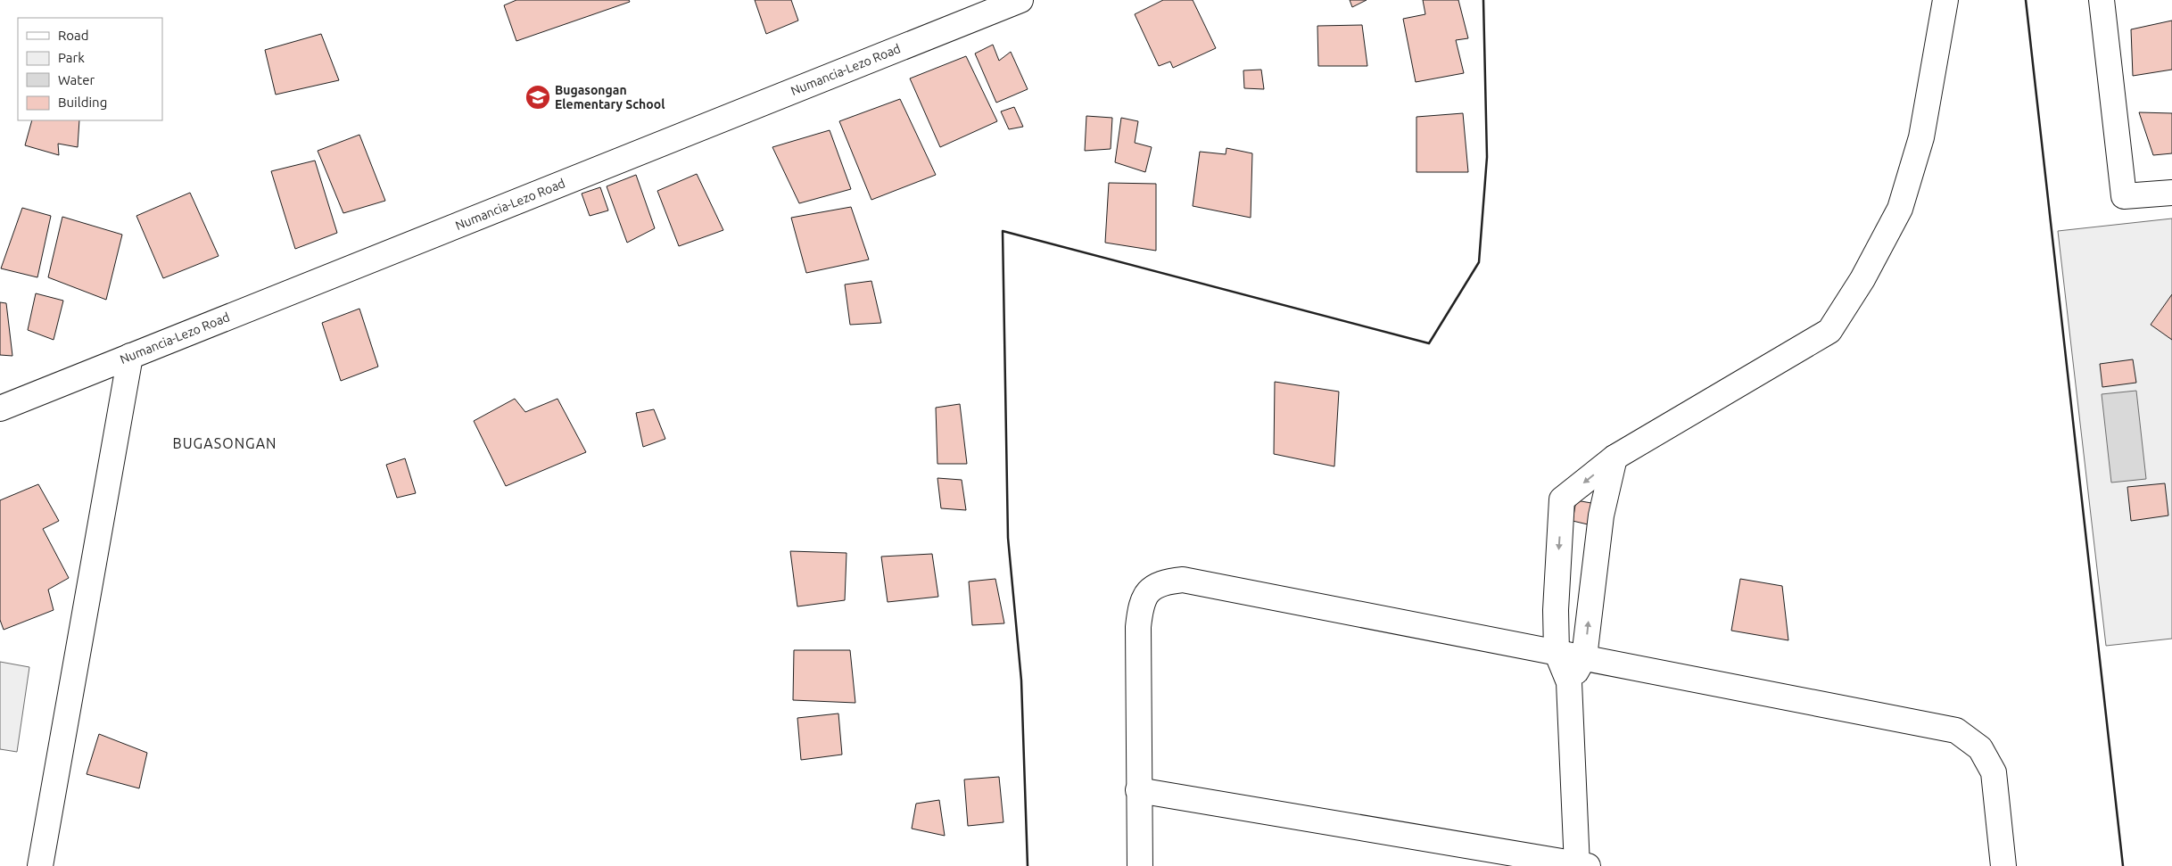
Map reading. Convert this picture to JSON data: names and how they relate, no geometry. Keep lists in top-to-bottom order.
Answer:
{
  "streets": {
    "street": ["Numancia-Lezo Road"]
  },
  "districts": ["BUGASONGAN"],
  "places": {
    "school or university": ["Bugasongan Elementary School"]
  },
  "legend": [
    "Road",
    "Park",
    "Water",
    "Building"
  ]
}
